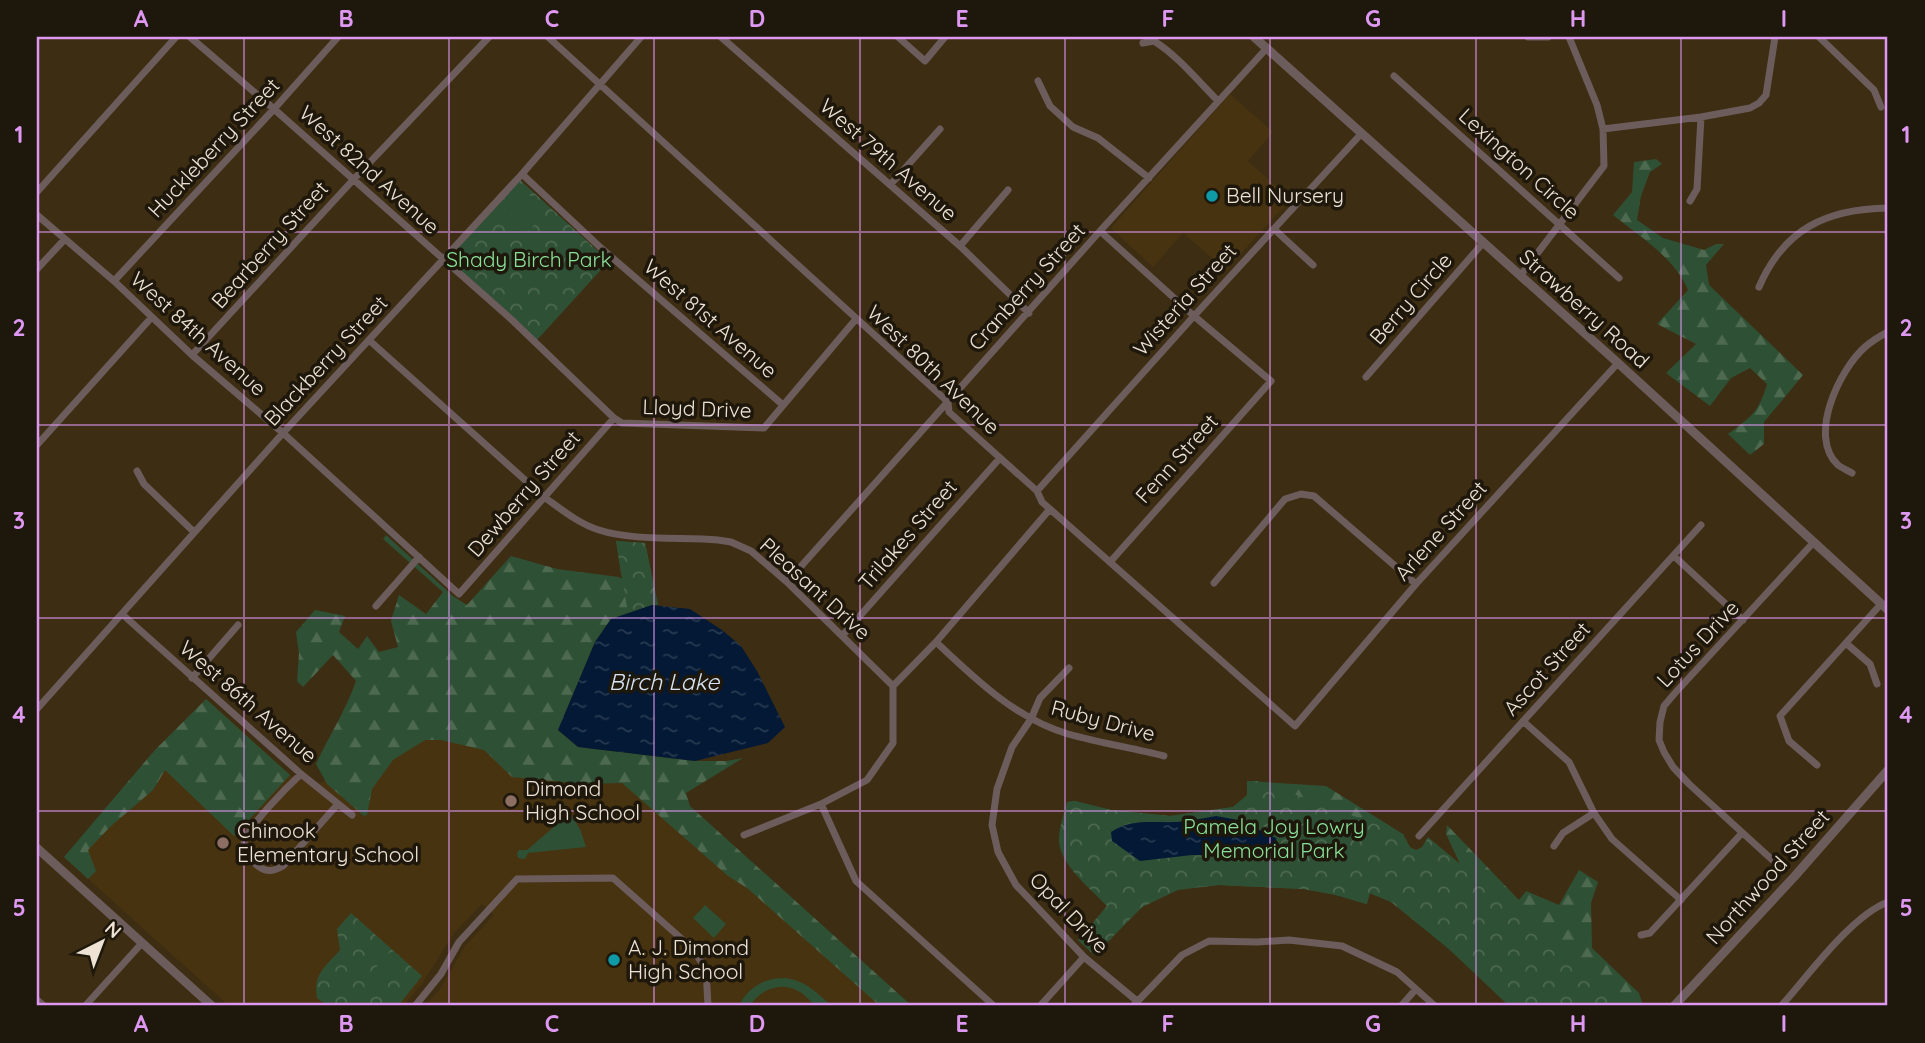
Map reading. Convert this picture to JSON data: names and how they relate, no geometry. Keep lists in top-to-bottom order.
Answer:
{
  "streets": {
    "street": [
      "Huckleberry Street",
      "West 79th Avenue",
      "Lexington Circle",
      "West 82nd Avenue",
      "Bearberry Street",
      "Cranberry Street",
      "Berry Circle",
      "Wisteria Street",
      "Strawberry Road",
      "West 81st Avenue",
      "West 84th Avenue",
      "Blackberry Street",
      "West 80th Avenue",
      "Lloyd Drive",
      "Fenn Street",
      "Dewberry Street",
      "Arlene Street",
      "Trilakes Street",
      "Pleasant Drive",
      "Lotus Drive",
      "Ascot Street",
      "West 86th Avenue",
      "Ruby Drive",
      "Northwood Street",
      "Opal Drive"
    ]
  },
  "crossings": [
    ["Huckleberry Street", "West 82nd Avenue"],
    ["Huckleberry Street", "West 84th Avenue"],
    ["West 79th Avenue", "Cranberry Street"],
    ["West 82nd Avenue", "Bearberry Street"],
    ["West 82nd Avenue", "Blackberry Street"],
    ["West 82nd Avenue", "Lloyd Drive"],
    ["West 82nd Avenue", "Dewberry Street"],
    ["Bearberry Street", "West 84th Avenue"],
    ["Cranberry Street", "Strawberry Road"],
    ["Cranberry Street", "West 80th Avenue"],
    ["Cranberry Street", "Pleasant Drive"],
    ["Berry Circle", "Strawberry Road"],
    ["Wisteria Street", "Strawberry Road"],
    ["Wisteria Street", "West 80th Avenue"],
    ["Wisteria Street", "Fenn Street"],
    ["Strawberry Road", "Arlene Street"],
    ["Strawberry Road", "Lotus Drive"],
    ["West 81st Avenue", "Blackberry Street"],
    ["West 81st Avenue", "Lloyd Drive"],
    ["West 84th Avenue", "Blackberry Street"],
    ["West 84th Avenue", "Dewberry Street"],
    ["Blackberry Street", "West 80th Avenue"],
    ["Blackberry Street", "Pleasant Drive"],
    ["Blackberry Street", "West 86th Avenue"],
    ["West 80th Avenue", "Lloyd Drive"],
    ["West 80th Avenue", "Fenn Street"],
    ["West 80th Avenue", "Arlene Street"],
    ["West 80th Avenue", "Trilakes Street"],
    ["Lloyd Drive", "Dewberry Street"],
    ["Dewberry Street", "Pleasant Drive"],
    ["Trilakes Street", "Pleasant Drive"],
    ["Ruby Drive", "Opal Drive"]
  ],
  "water": ["Birch Lake"],
  "parks": ["Shady Birch Park", "Pamela Joy Lowry Memorial Park"],
  "places": [
    "Bell Nursery",
    "Dimond High School",
    "Chinook Elementary School",
    "A. J. Dimond High School"
  ],
  "north": "top right",
  "grid": {
    "columns": [
      "A",
      "B",
      "C",
      "D",
      "E",
      "F",
      "G",
      "H",
      "I"
    ],
    "rows": [
      "1",
      "2",
      "3",
      "4",
      "5"
    ]
  }
}
